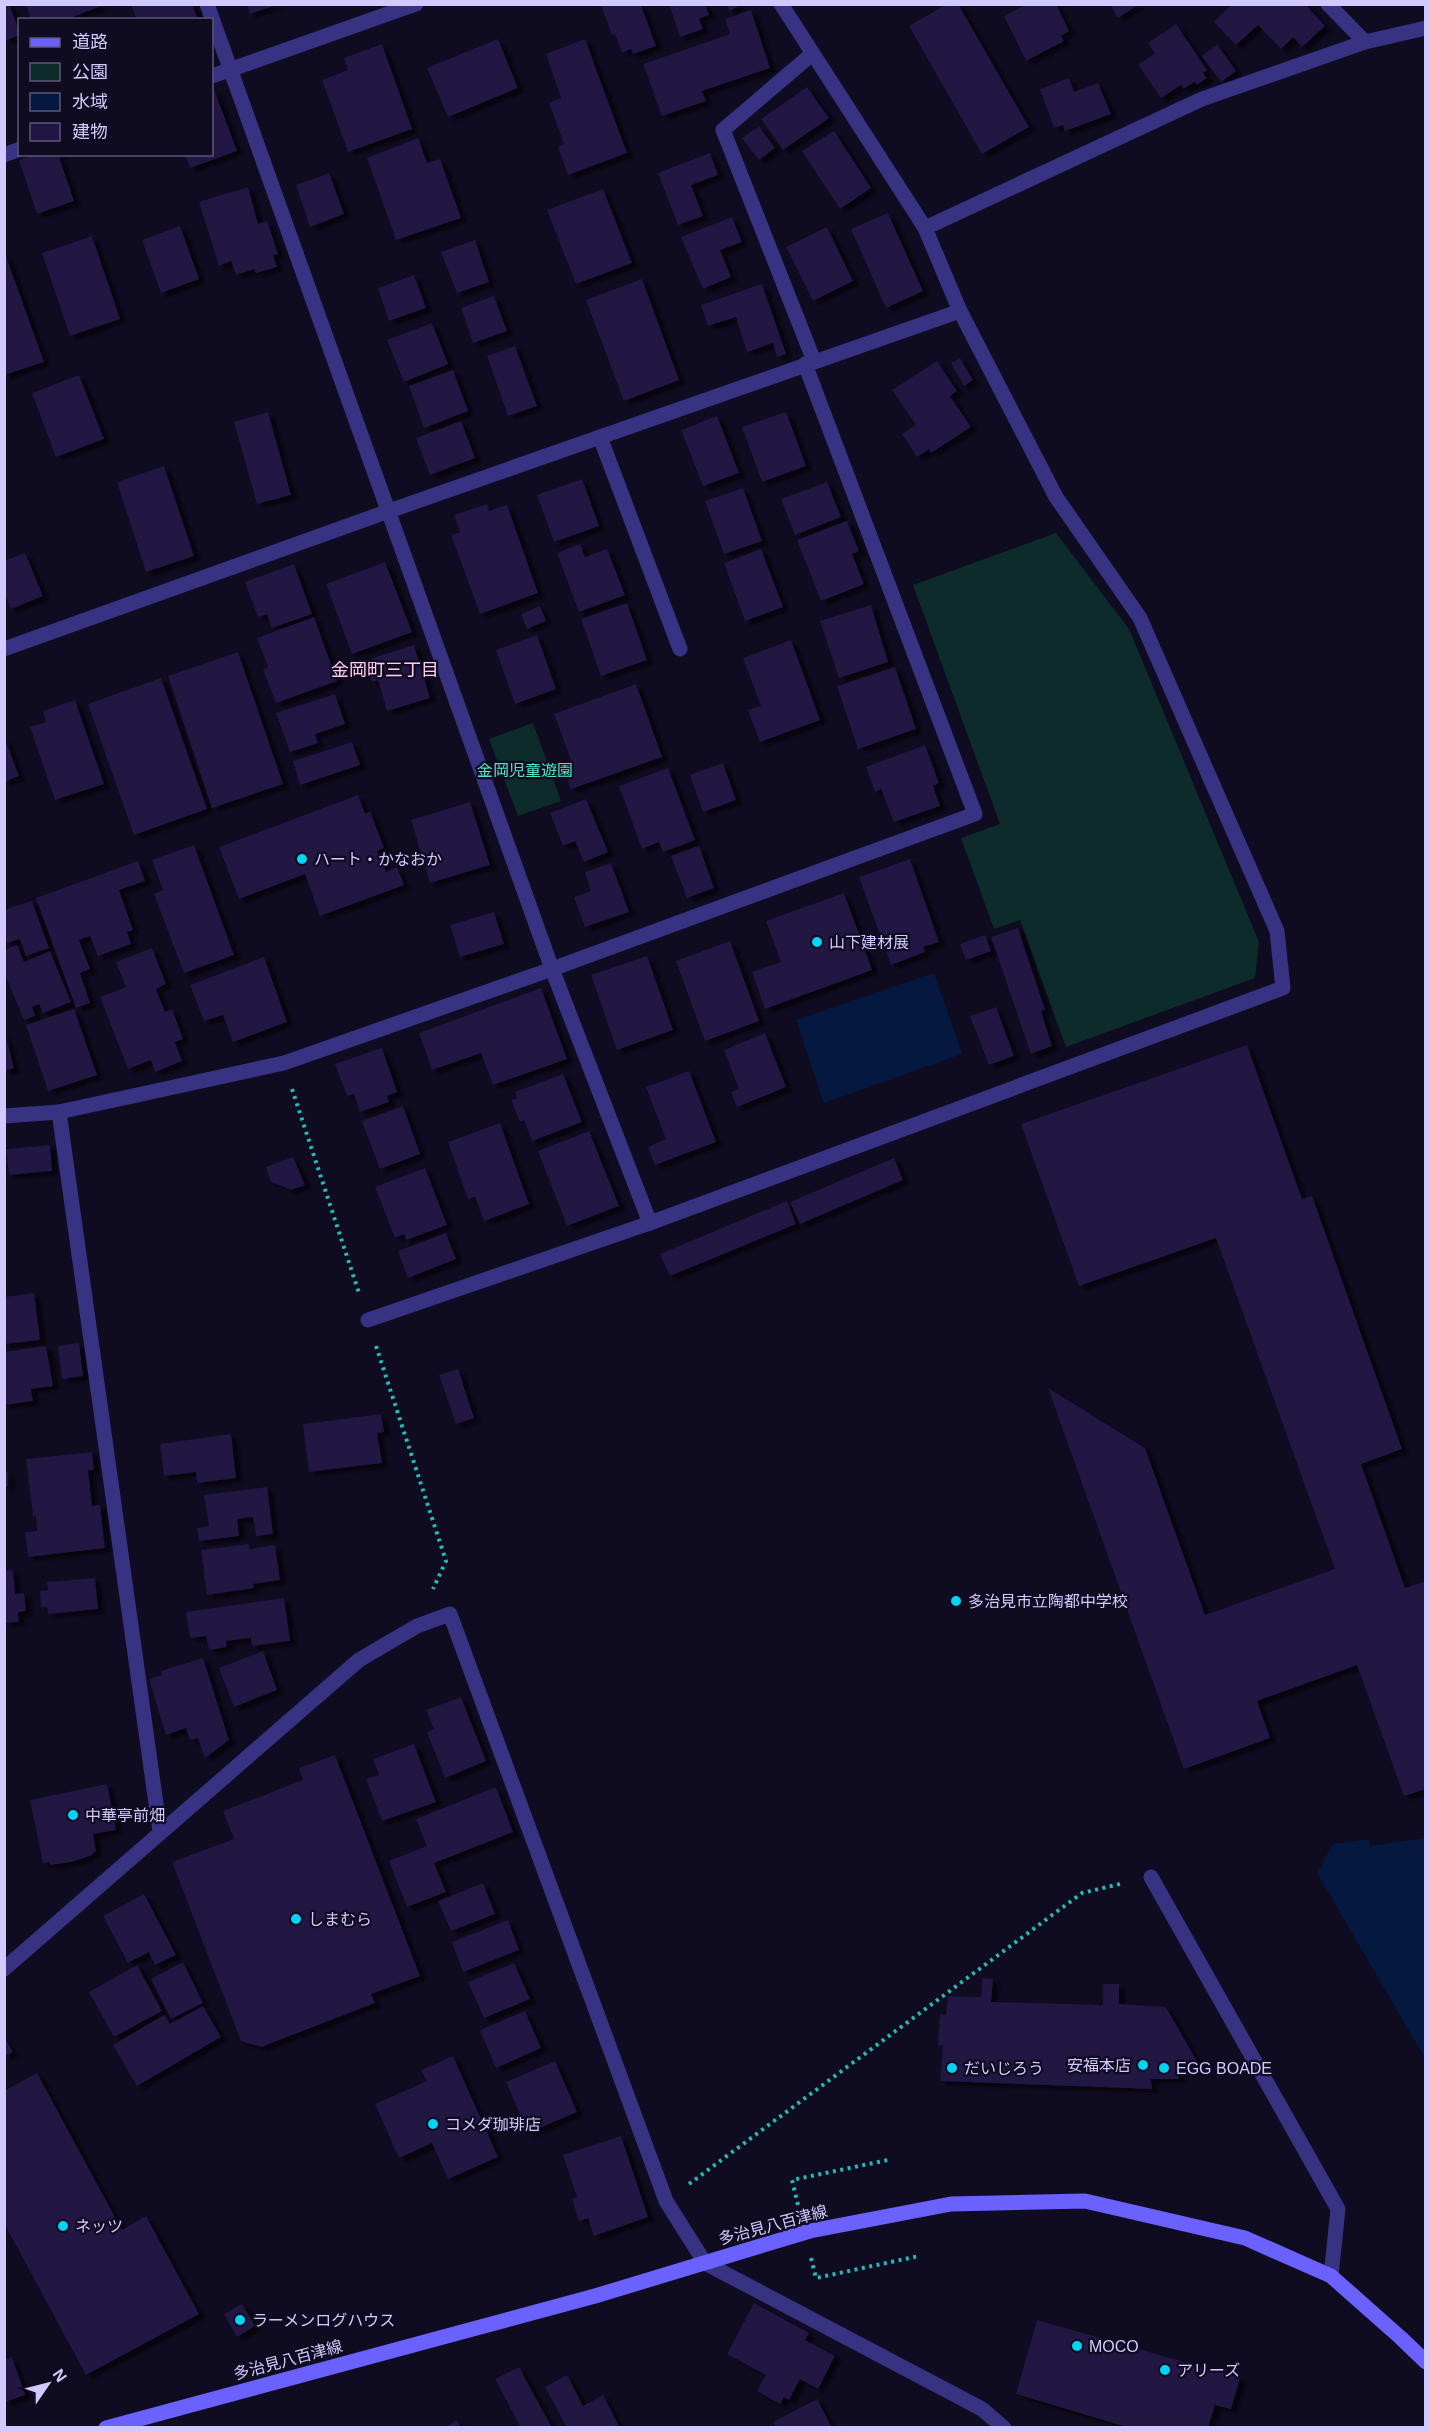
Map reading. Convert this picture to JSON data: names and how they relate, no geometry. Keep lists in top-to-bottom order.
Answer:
{
  "streets": {
    "main road": ["多治見八百津線"]
  },
  "districts": ["金岡町三丁目"],
  "parks": ["金岡児童遊園"],
  "places": [
    "ハート・かなおか",
    "山下建材展",
    "多治見市立陶都中学校",
    "中華亭前畑",
    "しまむら",
    "安福本店",
    "だいじろう",
    "EGG BOADE",
    "コメダ珈琲店",
    "ネッツ",
    "ラーメンログハウス",
    "MOCO",
    "アリーズ"
  ],
  "legend": [
    "道路",
    "公園",
    "水域",
    "建物"
  ],
  "north": "top right"
}
